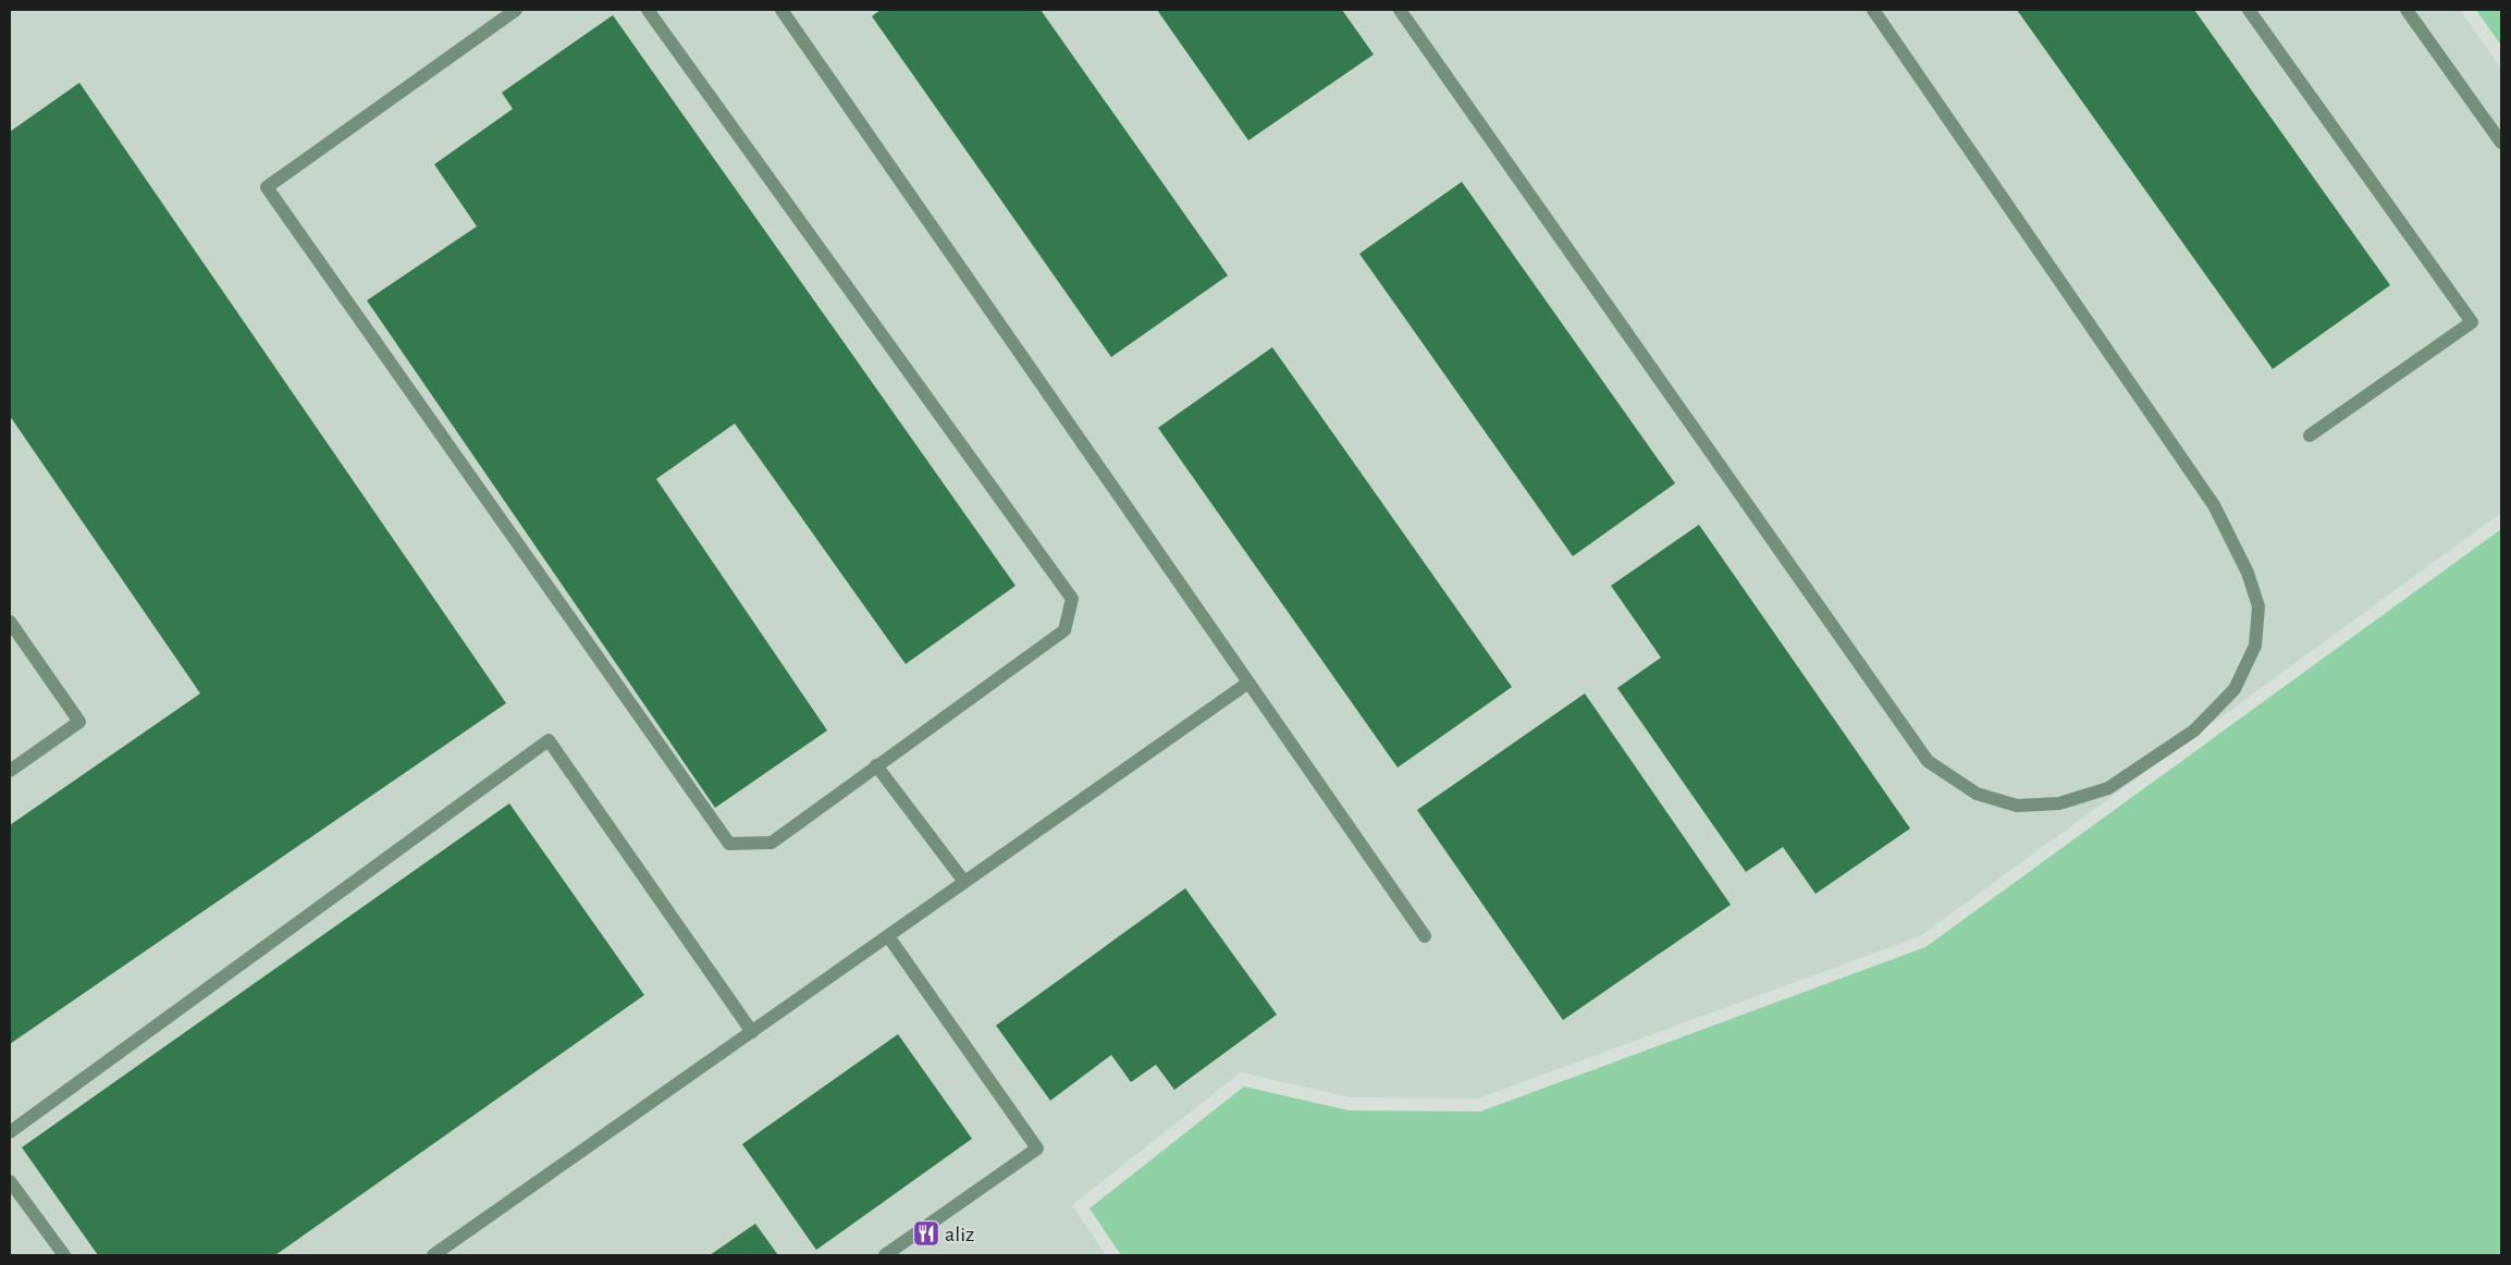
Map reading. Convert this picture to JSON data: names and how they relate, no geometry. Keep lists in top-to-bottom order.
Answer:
{
  "places": {
    "restaurant": ["aliz"]
  }
}
